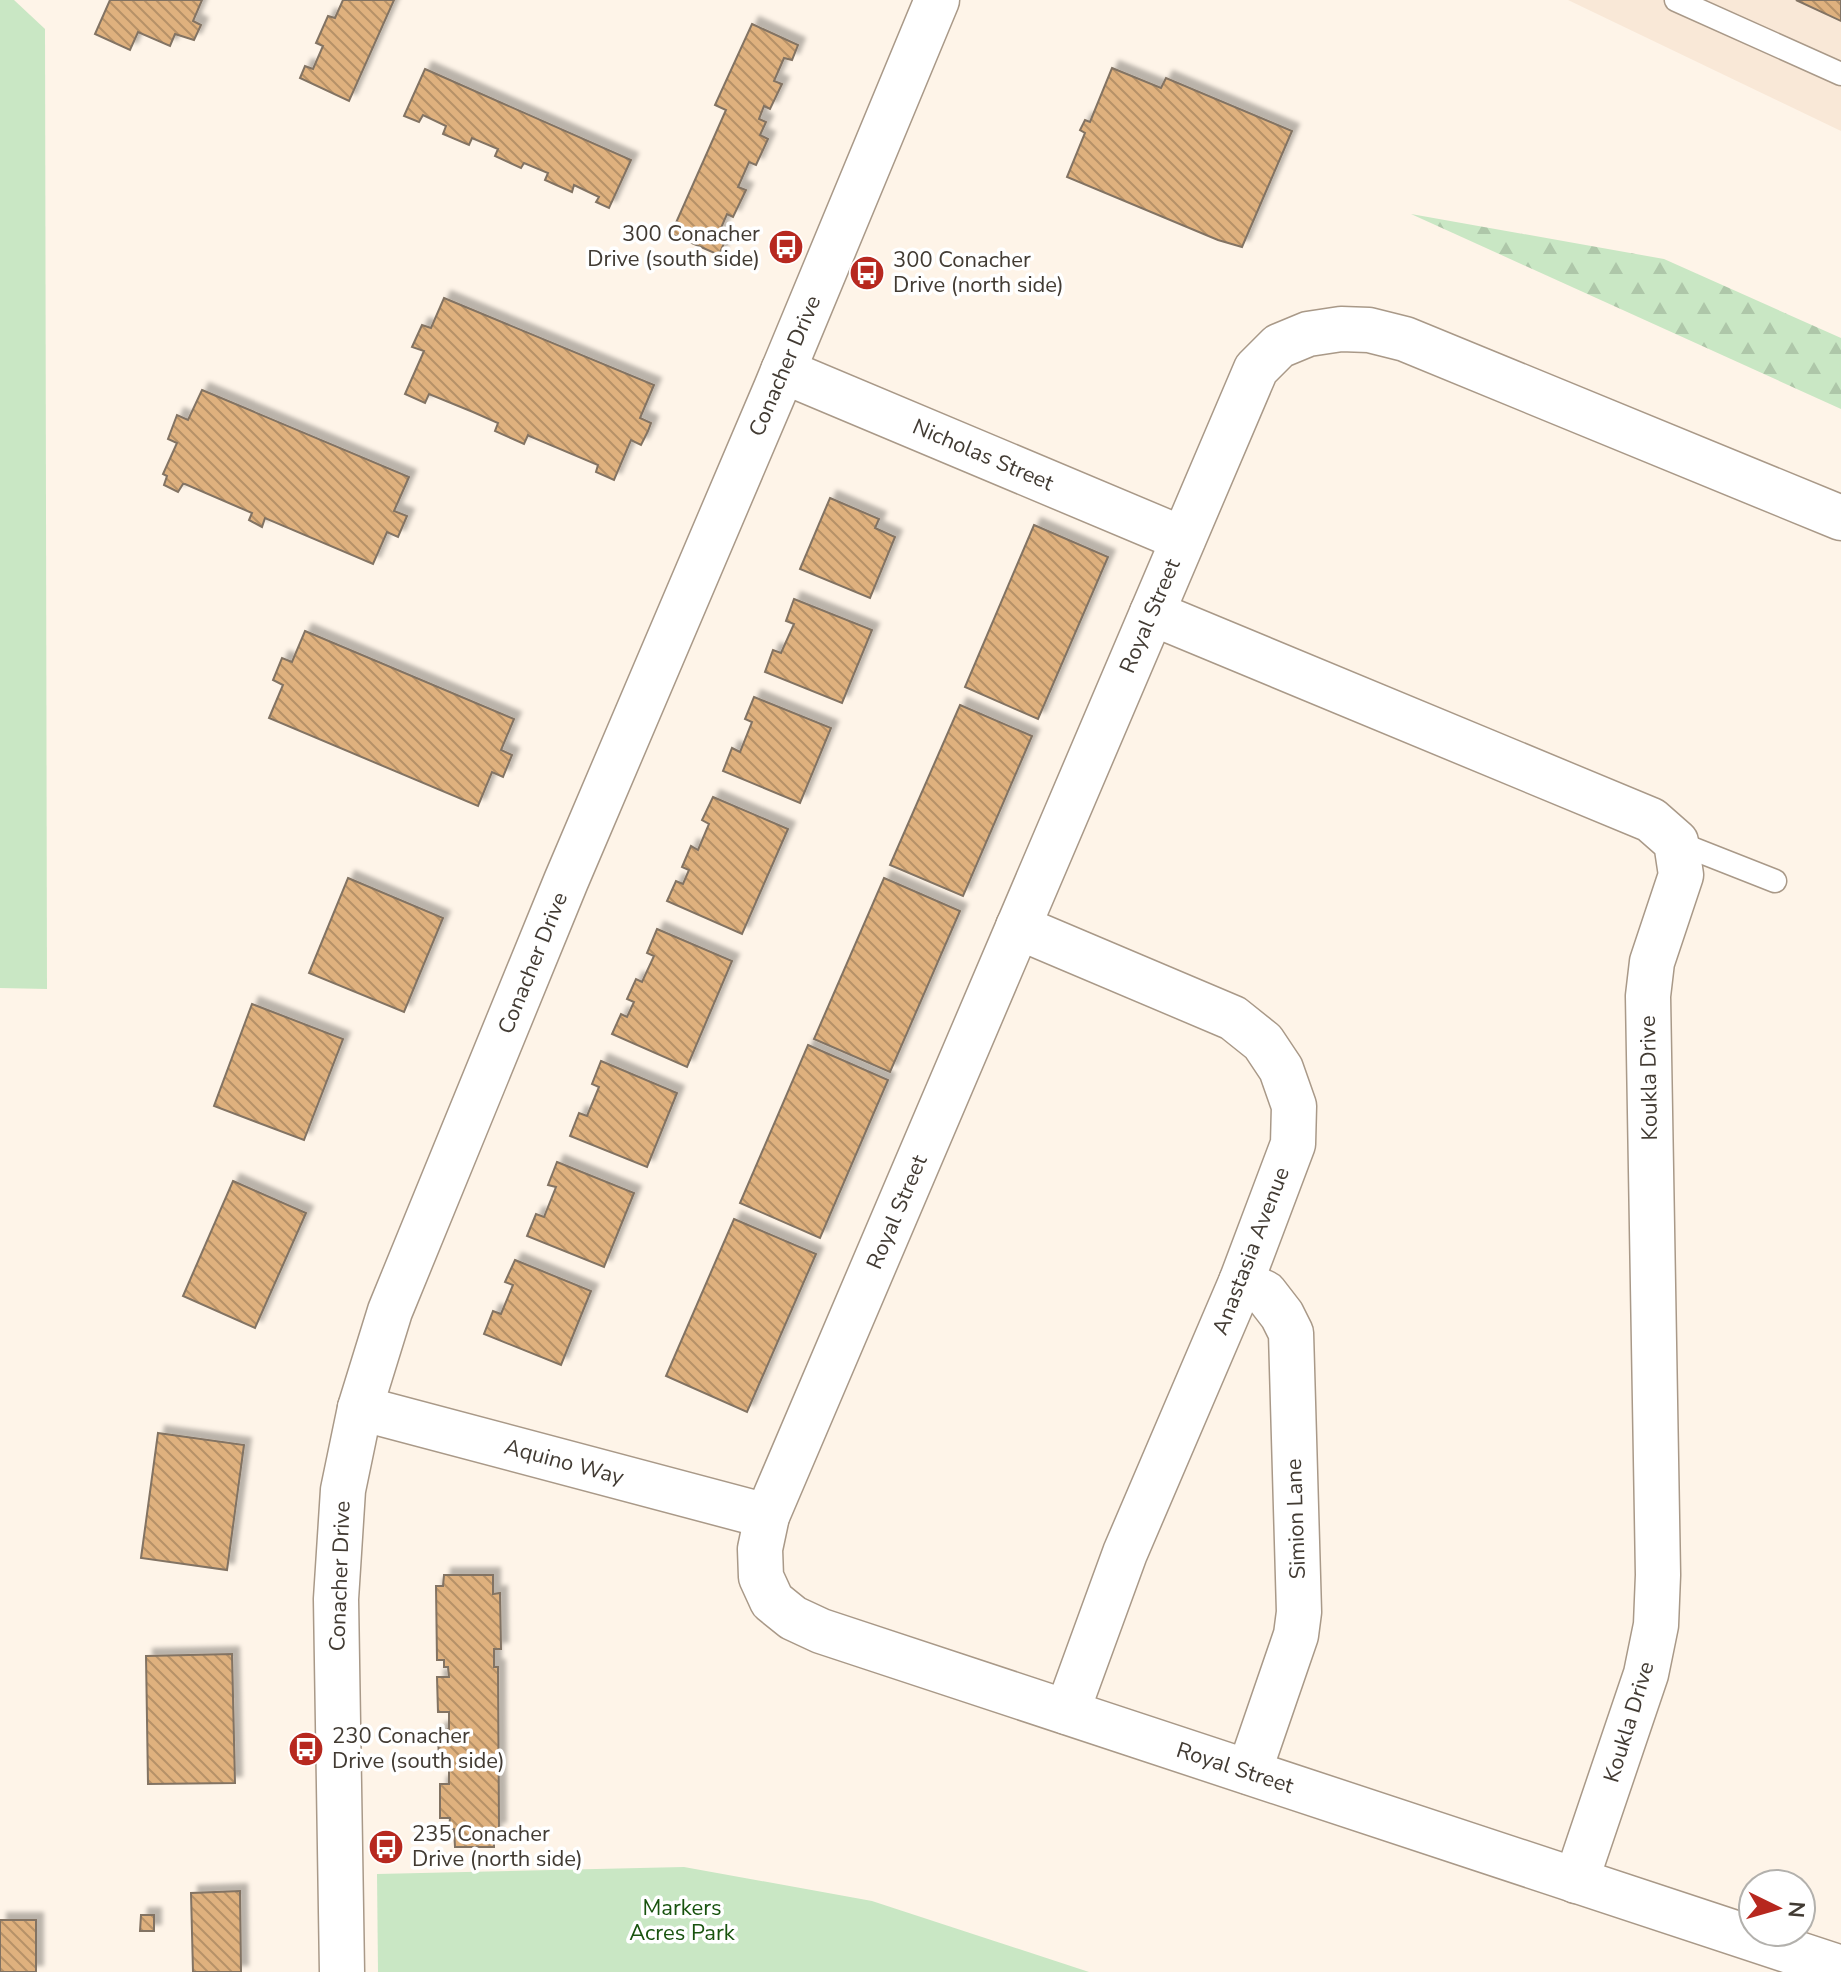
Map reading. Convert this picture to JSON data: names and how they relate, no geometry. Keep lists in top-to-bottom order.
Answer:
{
  "streets": {
    "street": [
      "Conacher Drive",
      "Nicholas Street",
      "Royal Street",
      "Koukla Drive",
      "Anastasia Avenue",
      "Aquino Way",
      "Simion Lane"
    ]
  },
  "crossings": [
    ["Conacher Drive", "Nicholas Street"],
    ["Conacher Drive", "Aquino Way"],
    ["Nicholas Street", "Royal Street"],
    ["Royal Street", "Koukla Drive"],
    ["Royal Street", "Anastasia Avenue"],
    ["Royal Street", "Aquino Way"],
    ["Royal Street", "Simion Lane"],
    ["Anastasia Avenue", "Simion Lane"]
  ],
  "parks": ["Markers Acres Park"],
  "places": {
    "bus stop": [
      "300 Conacher Drive (south side)",
      "300 Conacher Drive (north side)",
      "230 Conacher Drive (south side)",
      "235 Conacher Drive (north side)"
    ]
  },
  "north": "right"
}
